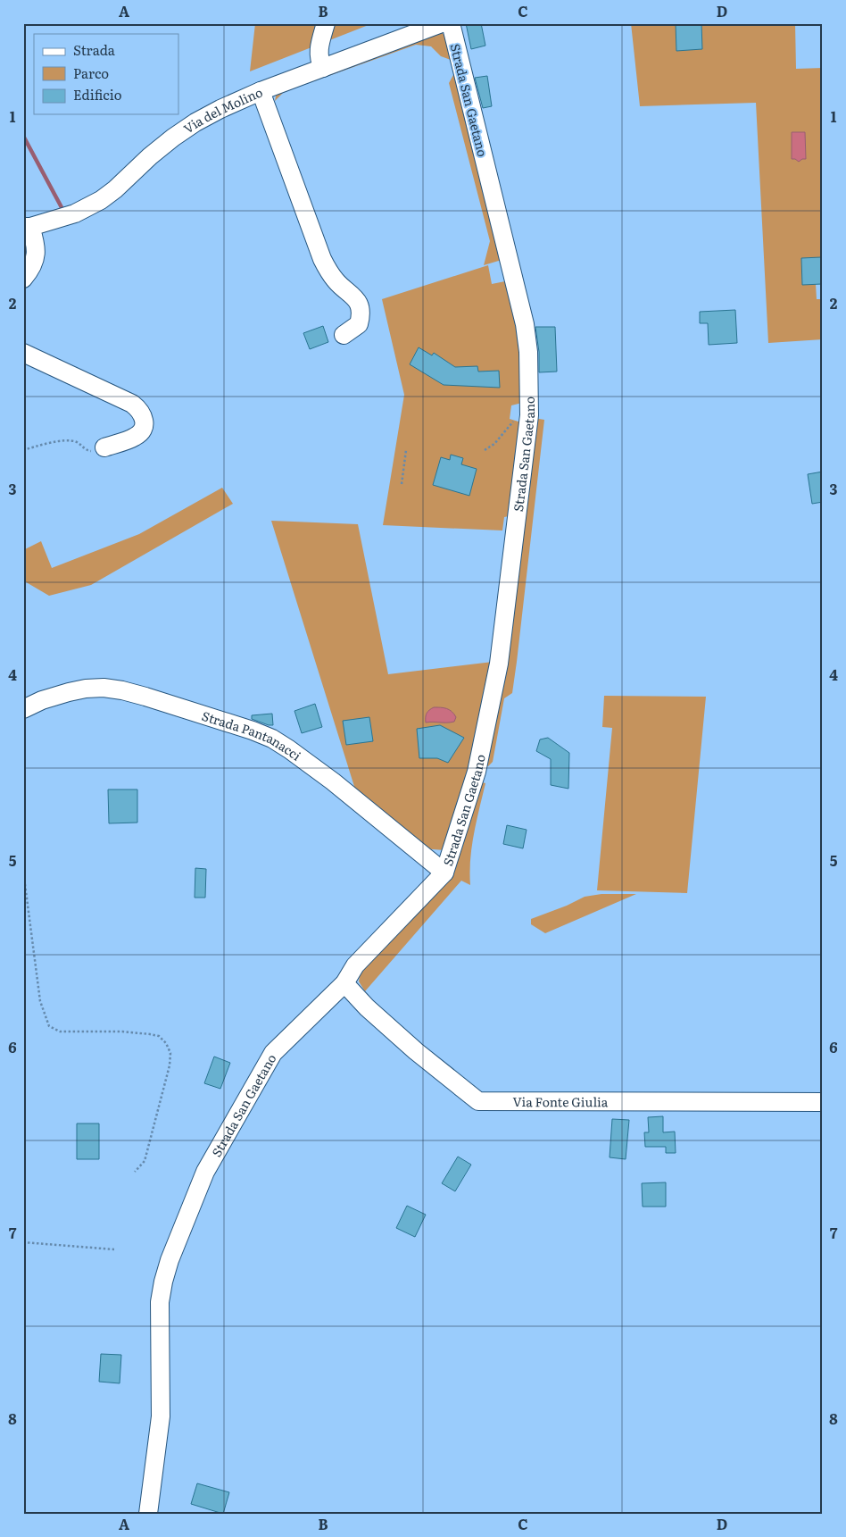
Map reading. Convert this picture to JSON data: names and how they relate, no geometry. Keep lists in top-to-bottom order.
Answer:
{
  "streets": {
    "street": [
      "Strada San Gaetano",
      "Via del Molino",
      "Strada Pantanacci",
      "Via Fonte Giulia"
    ]
  },
  "crossings": [
    ["Strada San Gaetano", "Strada Pantanacci"],
    ["Strada San Gaetano", "Via Fonte Giulia"]
  ],
  "legend": ["Strada", "Parco", "Edificio"],
  "grid": {
    "columns": [
      "A",
      "B",
      "C",
      "D"
    ],
    "rows": [
      "1",
      "2",
      "3",
      "4",
      "5",
      "6",
      "7",
      "8"
    ]
  }
}
